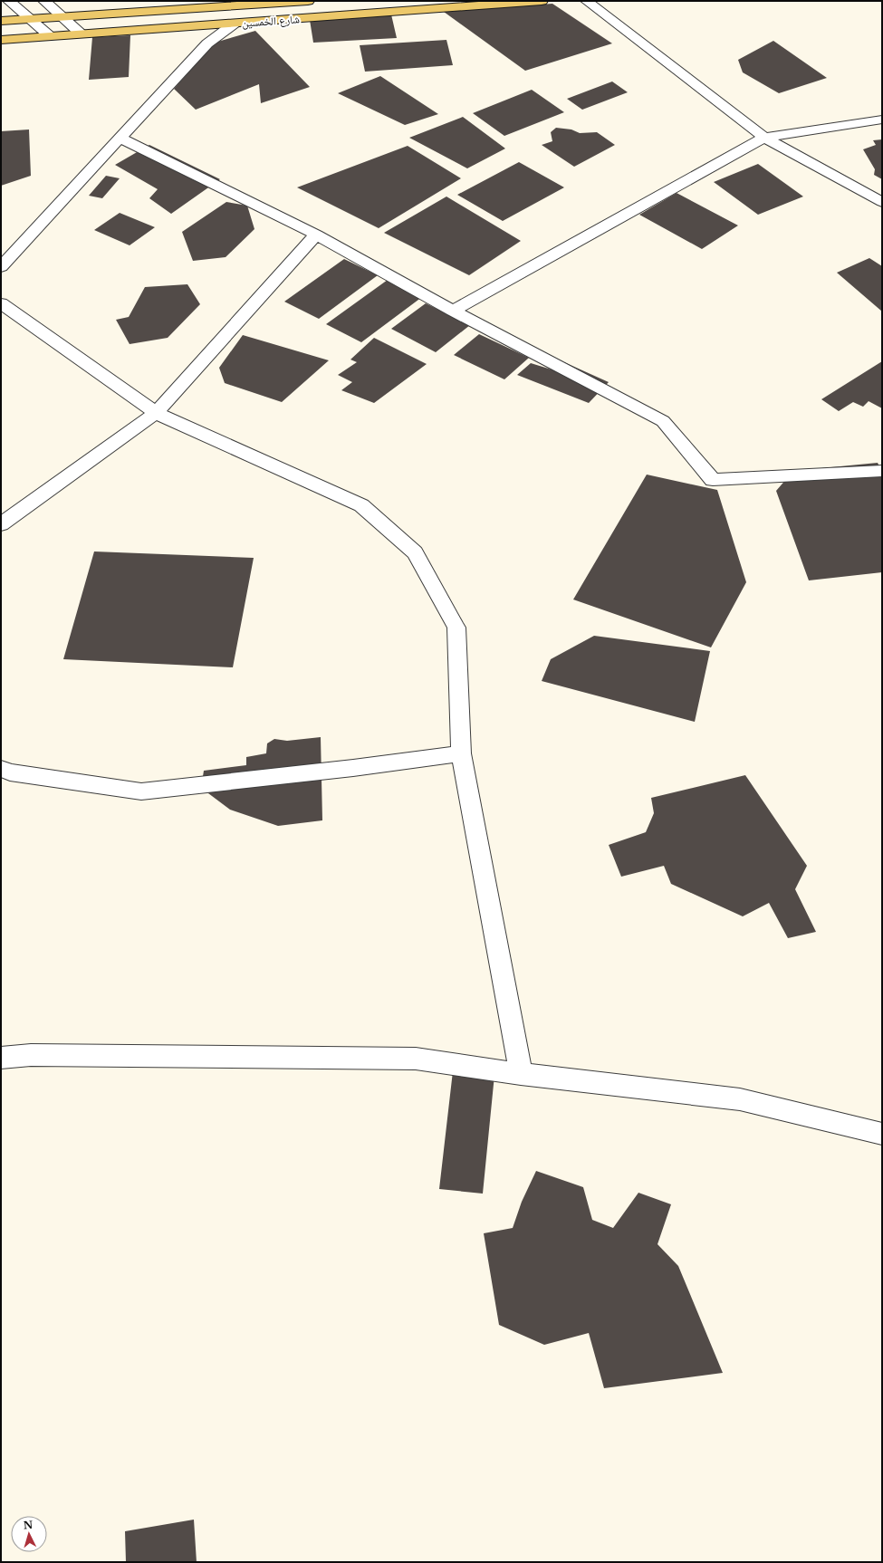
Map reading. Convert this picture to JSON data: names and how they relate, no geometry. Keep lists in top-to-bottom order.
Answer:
{
  "streets": {
    "main road": ["شارع الخمسين"]
  },
  "north": "top"
}
